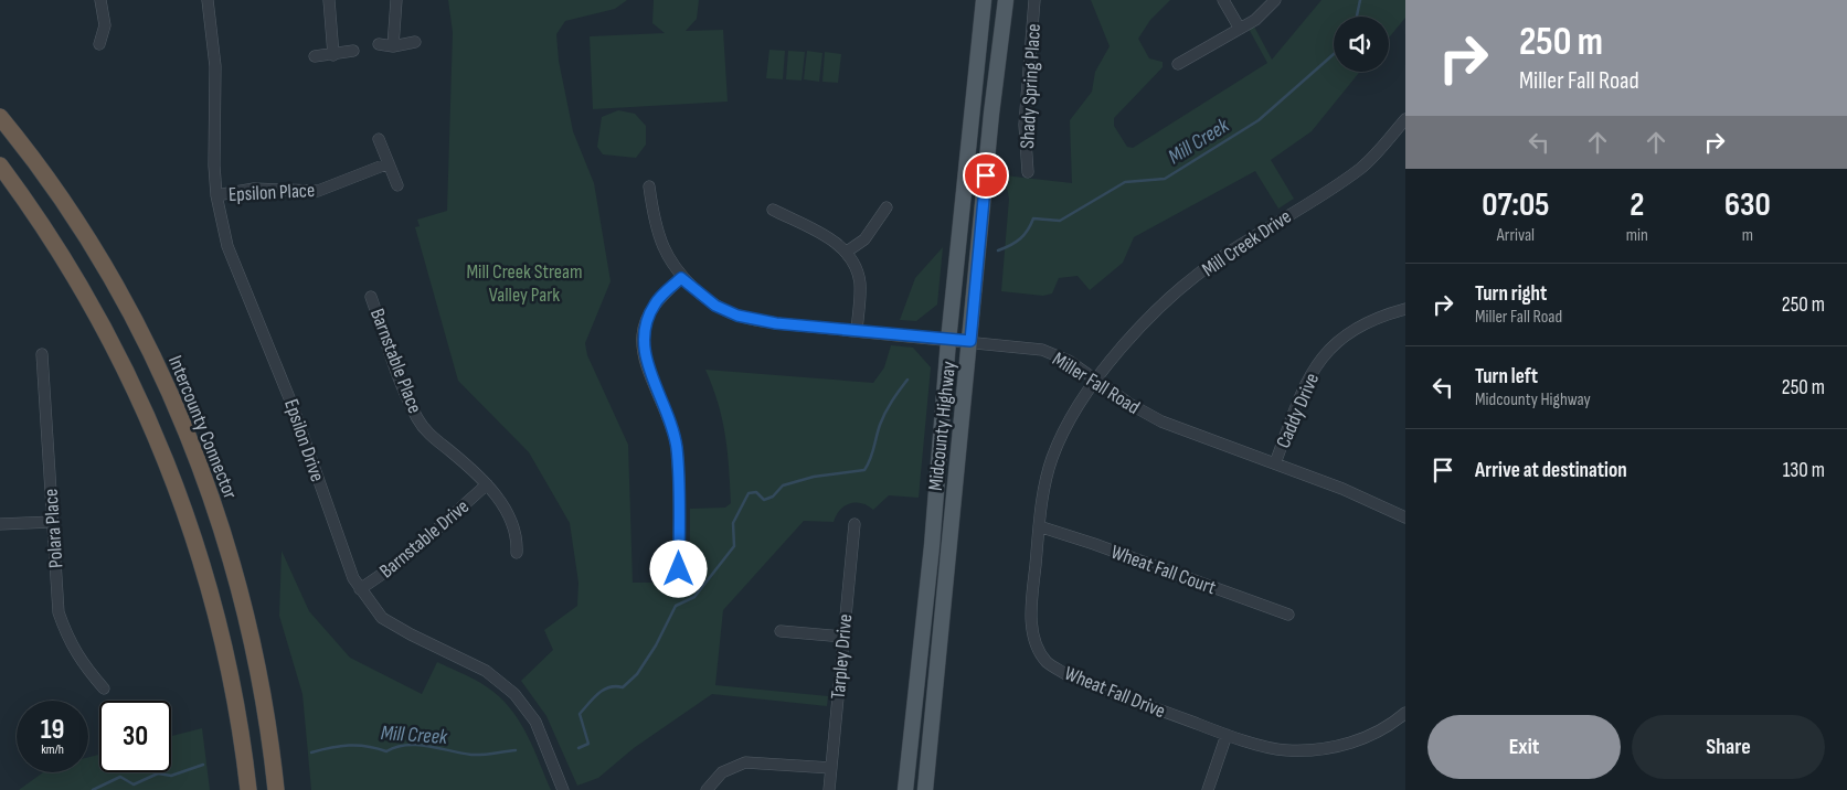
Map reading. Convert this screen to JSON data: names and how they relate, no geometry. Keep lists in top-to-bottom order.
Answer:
{
  "streets": {
    "highway": ["Intercounty Connector"],
    "main road": ["Midcounty Highway"],
    "street": [
      "Shady Spring Place",
      "Epsilon Place",
      "Mill Creek Drive",
      "Barnstable Place",
      "Miller Fall Road",
      "Caddy Drive",
      "Epsilon Drive",
      "Polara Place",
      "Barnstable Drive",
      "Wheat Fall Court",
      "Tarpley Drive",
      "Wheat Fall Drive"
    ]
  },
  "crossings": [
    ["Epsilon Place", "Epsilon Drive"],
    ["Mill Creek Drive", "Miller Fall Road"],
    ["Mill Creek Drive", "Wheat Fall Drive"],
    ["Barnstable Place", "Barnstable Drive"],
    ["Miller Fall Road", "Caddy Drive"],
    ["Miller Fall Road", "Midcounty Highway"],
    ["Miller Fall Road", "Wheat Fall Drive"],
    ["Epsilon Drive", "Barnstable Drive"],
    ["Wheat Fall Court", "Wheat Fall Drive"]
  ],
  "water": ["Mill Creek"],
  "parks": ["Mill Creek Stream Valley Park"],
  "page": {
    "turn": ["250 m", "Miller Fall Road"],
    "eta": [
      "07:05",
      "Arrival",
      "2",
      "min",
      "630",
      "m"
    ],
    "list": [
      {
        "name": "Turn right",
        "note": "Miller Fall Road",
        "value": "250 m"
      },
      {
        "name": "Turn left",
        "note": "Midcounty Highway",
        "value": "250 m"
      },
      {
        "name": "Arrive at destination",
        "value": "130 m"
      }
    ],
    "speed": "19 km/h",
    "limit": "30",
    "buttons": ["Exit", "Share"]
  }
}
